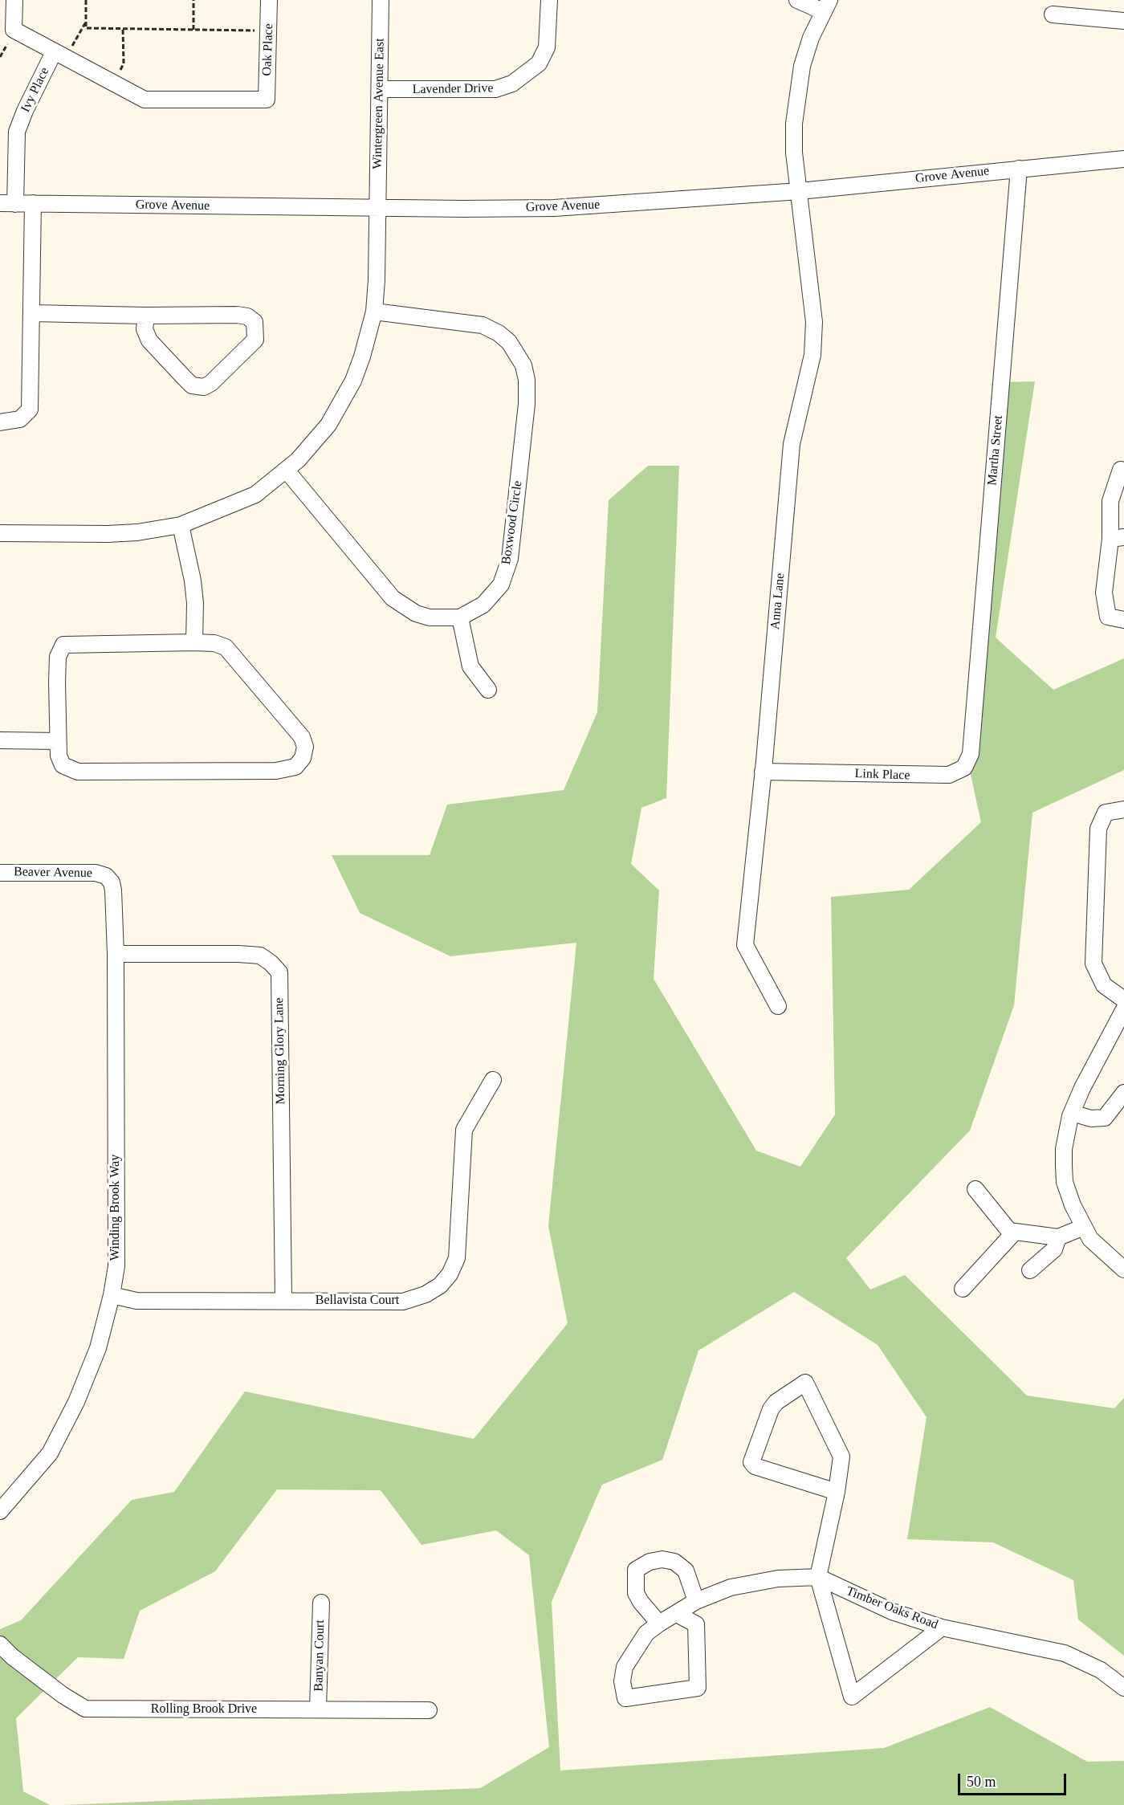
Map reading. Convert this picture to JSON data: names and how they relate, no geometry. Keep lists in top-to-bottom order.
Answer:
{
  "streets": {
    "street": [
      "Oak Place",
      "Lavender Drive",
      "Ivy Place",
      "Wintergreen Avenue East",
      "Grove Avenue",
      "Martha Street",
      "Boxwood Circle",
      "Anna Lane",
      "Link Place",
      "Beaver Avenue",
      "Morning Glory Lane",
      "Winding Brook Way",
      "Bellavista Court",
      "Timber Oaks Road",
      "Banyan Court",
      "Rolling Brook Drive"
    ]
  },
  "crossings": [
    ["Lavender Drive", "Wintergreen Avenue East"],
    ["Ivy Place", "Grove Avenue"],
    ["Wintergreen Avenue East", "Grove Avenue"],
    ["Wintergreen Avenue East", "Boxwood Circle"],
    ["Grove Avenue", "Martha Street"],
    ["Grove Avenue", "Anna Lane"],
    ["Martha Street", "Link Place"],
    ["Anna Lane", "Link Place"],
    ["Beaver Avenue", "Winding Brook Way"],
    ["Morning Glory Lane", "Winding Brook Way"],
    ["Morning Glory Lane", "Bellavista Court"],
    ["Winding Brook Way", "Bellavista Court"],
    ["Banyan Court", "Rolling Brook Drive"]
  ],
  "scale_bar": "50 m"
}
